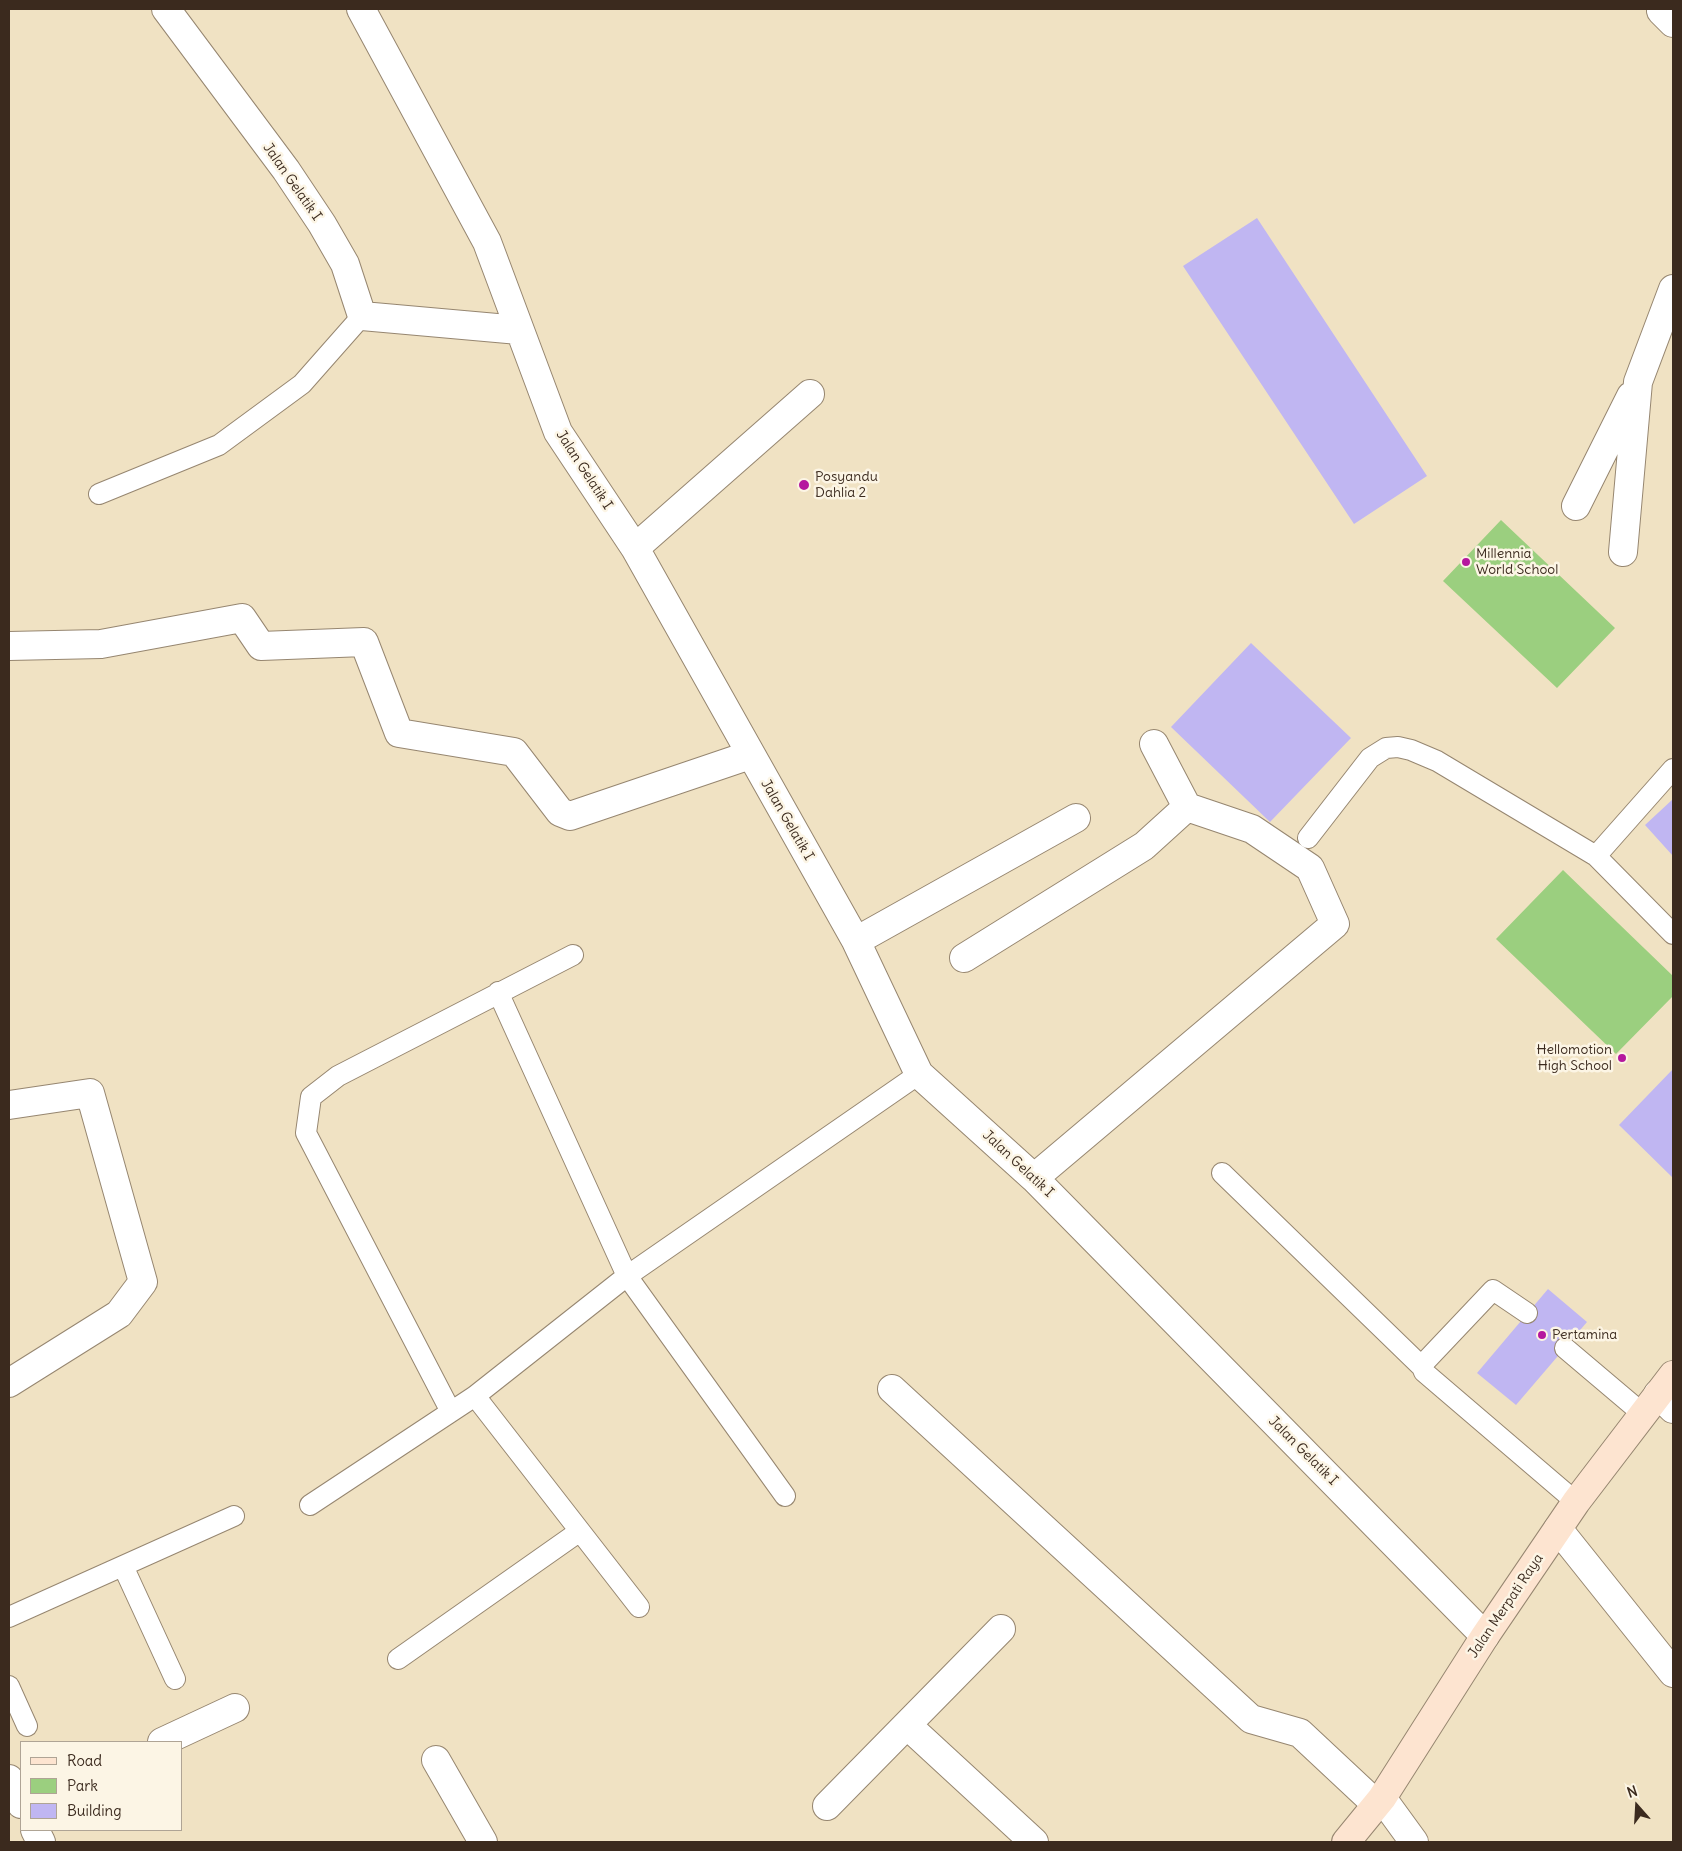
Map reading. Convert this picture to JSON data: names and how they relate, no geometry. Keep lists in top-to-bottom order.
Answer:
{
  "streets": {
    "main road": ["Jalan Merpati Raya"],
    "street": ["Jalan Gelatik I"]
  },
  "crossings": [
    ["Jalan Gelatik I", "Jalan Merpati Raya"]
  ],
  "places": [
    "Posyandu Dahlia 2",
    "Millennia World School",
    "Hellomotion High School",
    "Pertamina"
  ],
  "legend": ["Road", "Park", "Building"],
  "north": "top"
}
